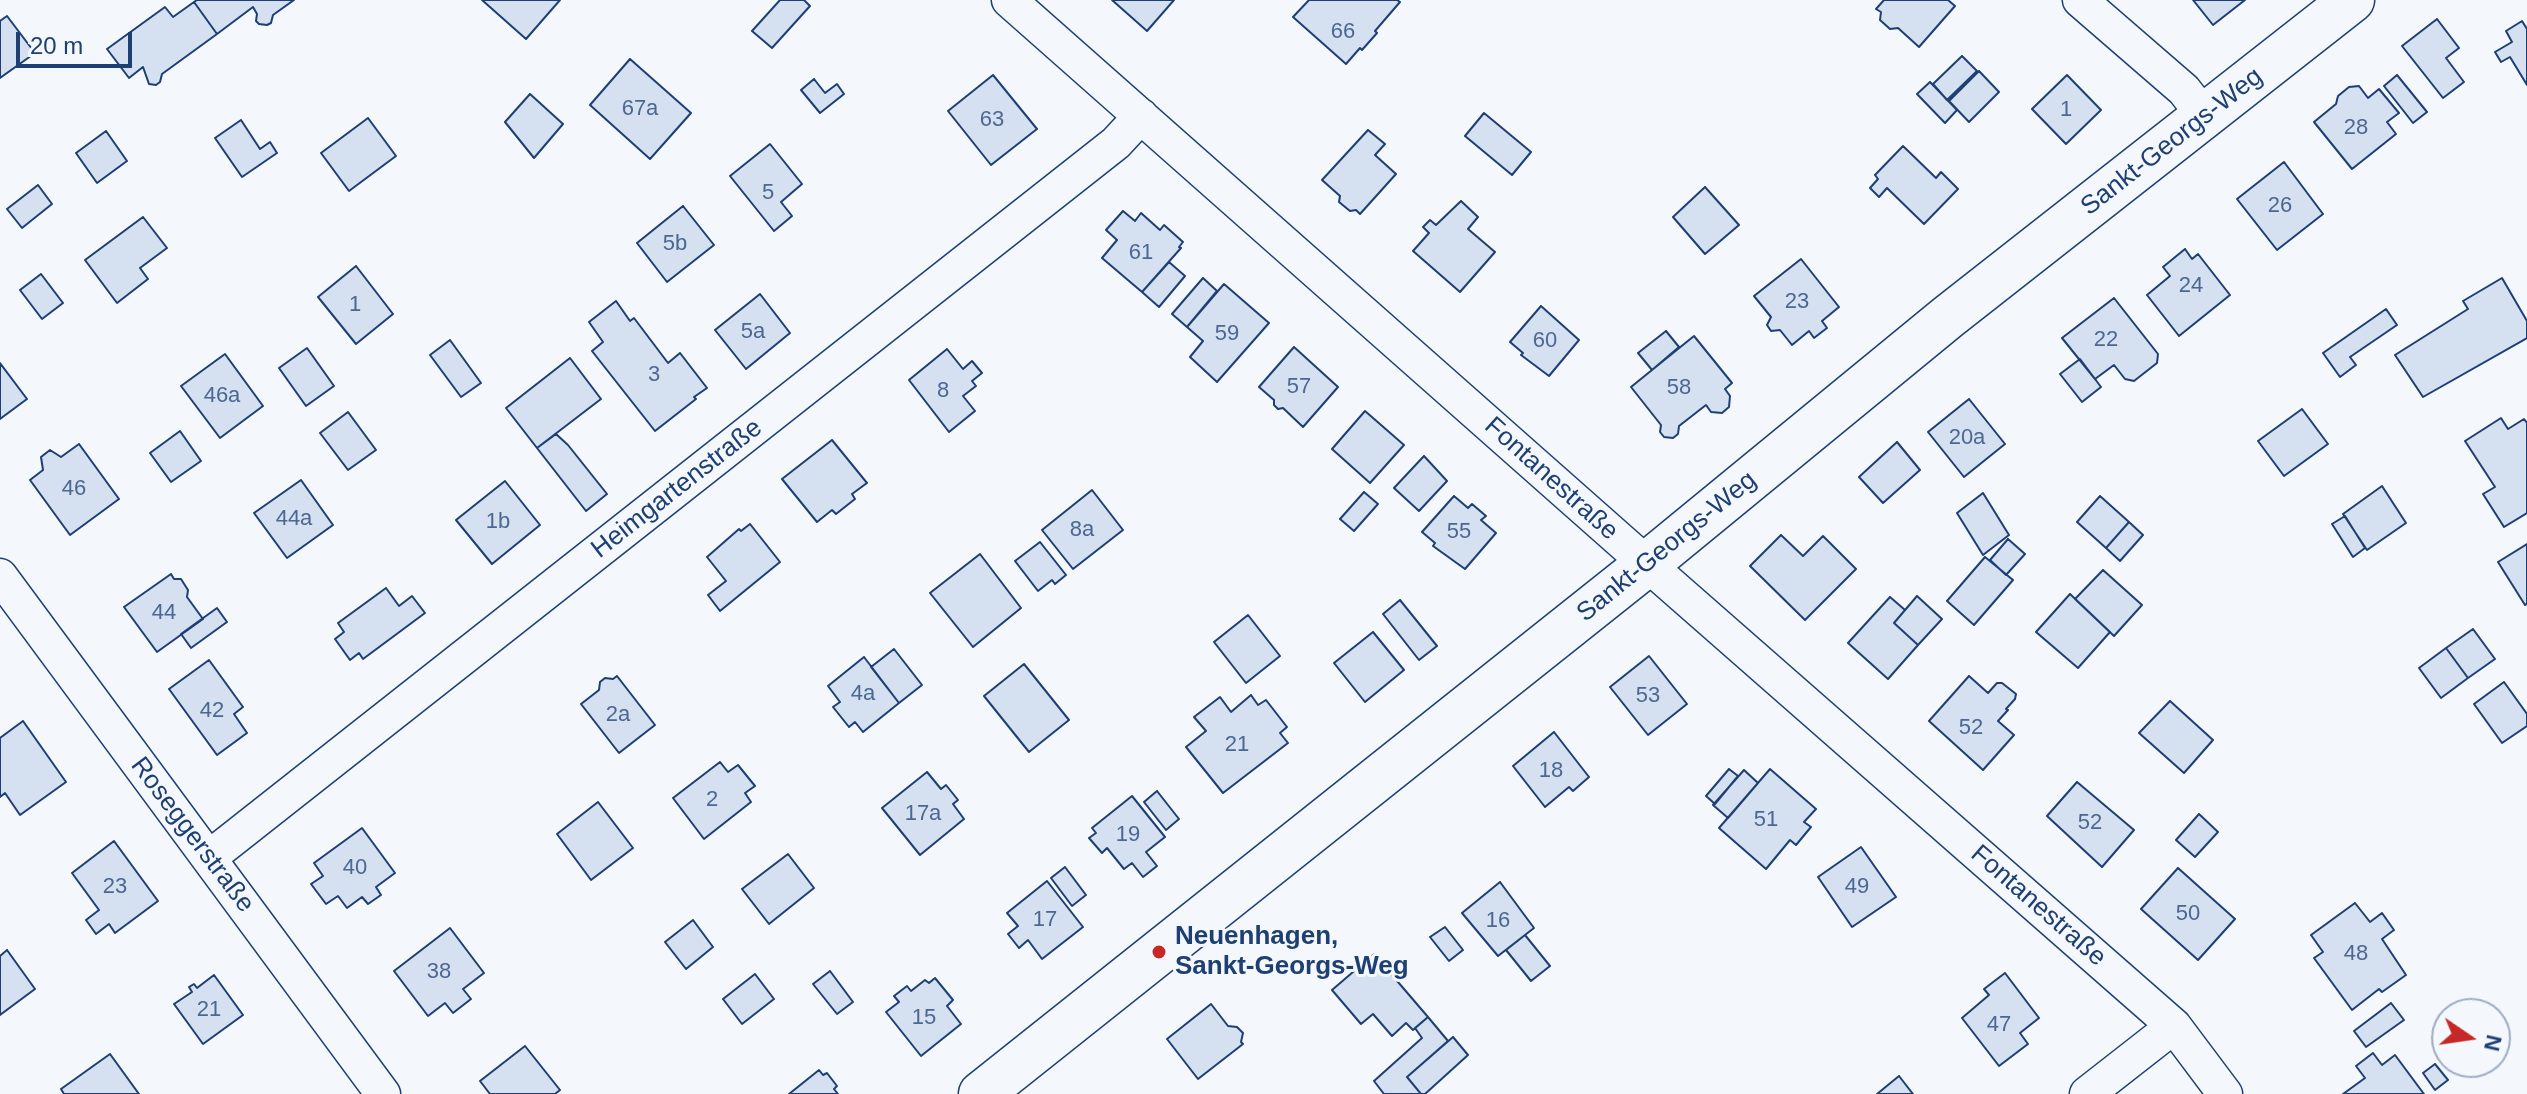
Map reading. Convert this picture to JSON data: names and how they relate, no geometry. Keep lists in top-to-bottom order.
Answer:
{
  "streets": {
    "street": [
      "Sankt-Georgs-Weg",
      "Fontanestraße",
      "Heimgartenstraße",
      "Roseggerstraße"
    ]
  },
  "crossings": [
    ["Sankt-Georgs-Weg", "Fontanestraße"],
    ["Fontanestraße", "Heimgartenstraße"],
    ["Heimgartenstraße", "Roseggerstraße"]
  ],
  "places": ["Neuenhagen, Sankt-Georgs-Weg"],
  "house_numbers": [
    "66",
    "67a",
    "1",
    "63",
    "28",
    "5",
    "26",
    "5b",
    "61",
    "24",
    "23",
    "1",
    "5a",
    "59",
    "22",
    "60",
    "3",
    "57",
    "58",
    "8",
    "46a",
    "20a",
    "46",
    "44a",
    "1b",
    "8a",
    "55",
    "44",
    "4a",
    "53",
    "42",
    "2a",
    "52",
    "21",
    "18",
    "2",
    "17a",
    "51",
    "52",
    "19",
    "40",
    "23",
    "49",
    "50",
    "17",
    "16",
    "48",
    "38",
    "21",
    "15",
    "47"
  ],
  "scale_bar": "20 m",
  "north": "right"
}
